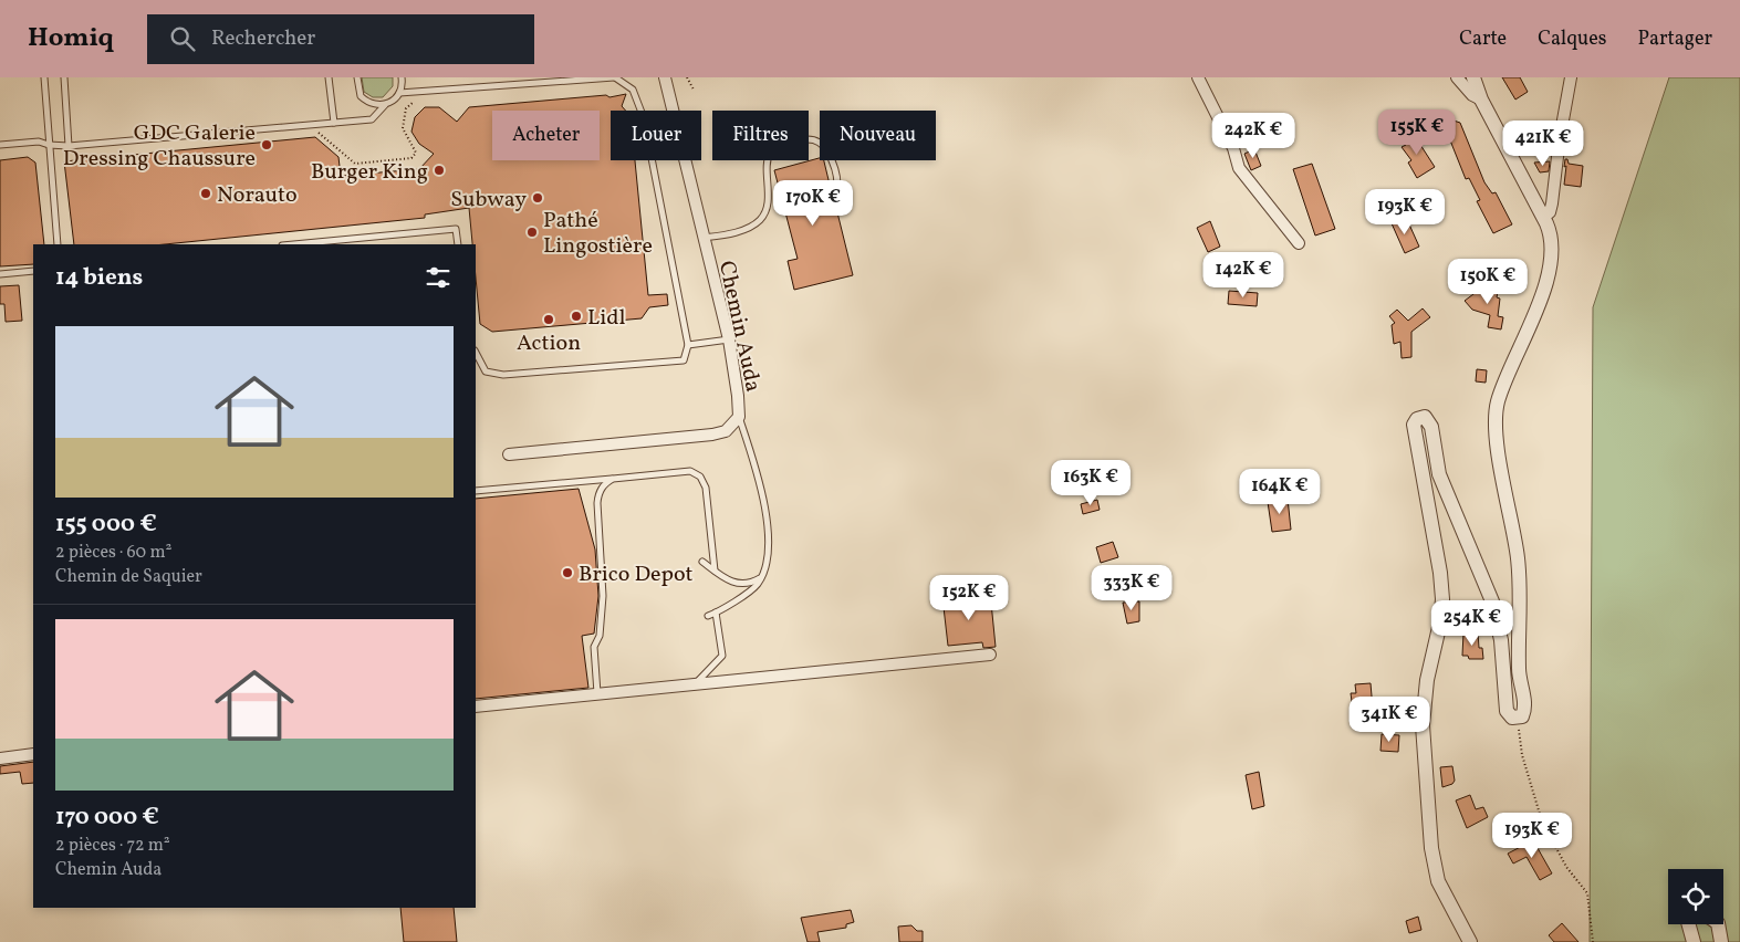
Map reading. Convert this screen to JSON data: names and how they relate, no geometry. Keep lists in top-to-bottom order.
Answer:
{
  "streets": {
    "street": ["Chemin Auda"]
  },
  "places": [
    "GDC Galerie Dressing Chaussure",
    "Burger King",
    "Norauto",
    "Subway",
    "Pathé Lingostière",
    "Lidl",
    "Action",
    "Brico Depot"
  ],
  "page": {
    "header": "Homiq",
    "search": "Rechercher",
    "nav": ["Carte", "Calques", "Partager"],
    "price": [
      "155K €",
      "242K €",
      "421K €",
      "170K €",
      "193K €",
      "142K €",
      "150K €",
      "163K €",
      "164K €",
      "333K €",
      "152K €",
      "254K €",
      "341K €",
      "193K €"
    ],
    "chip": [
      "Acheter",
      "Louer",
      "Filtres",
      "Nouveau"
    ],
    "heading": "14 biens",
    "list": [
      {
        "name": "155 000 €",
        "note": "2 pièces · 60 m² · Chemin de Saquier"
      },
      {
        "name": "170 000 €",
        "note": "2 pièces · 72 m² · Chemin Auda"
      }
    ]
  }
}
